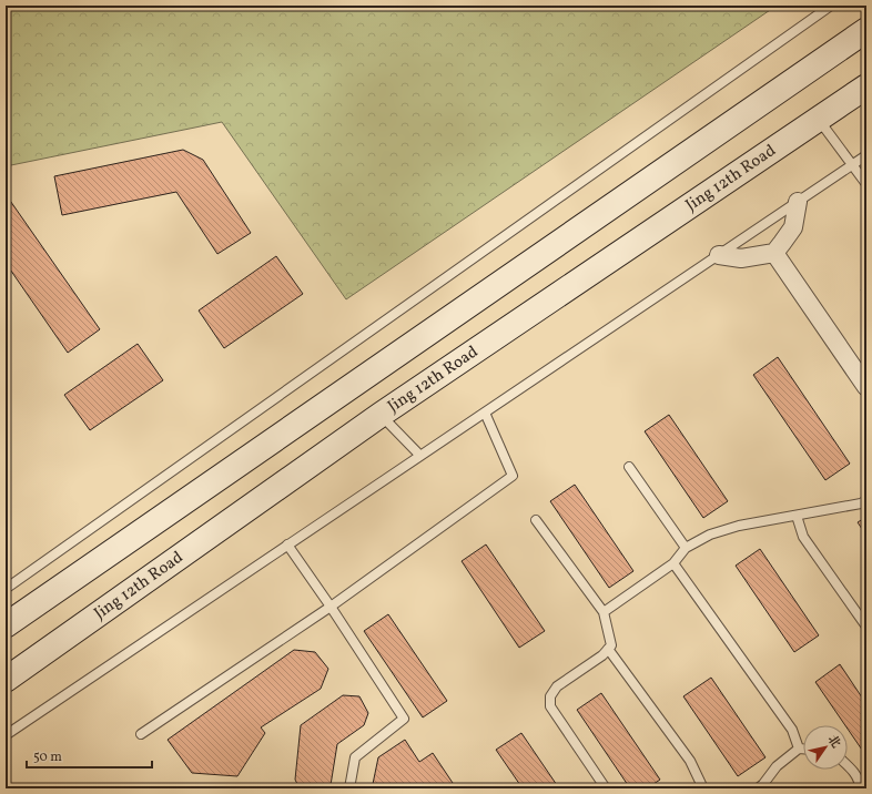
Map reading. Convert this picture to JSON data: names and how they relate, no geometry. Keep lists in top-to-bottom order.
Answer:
{
  "streets": {
    "main road": ["Jing 12th Road"]
  },
  "scale_bar": "50 m",
  "north": "top right"
}
